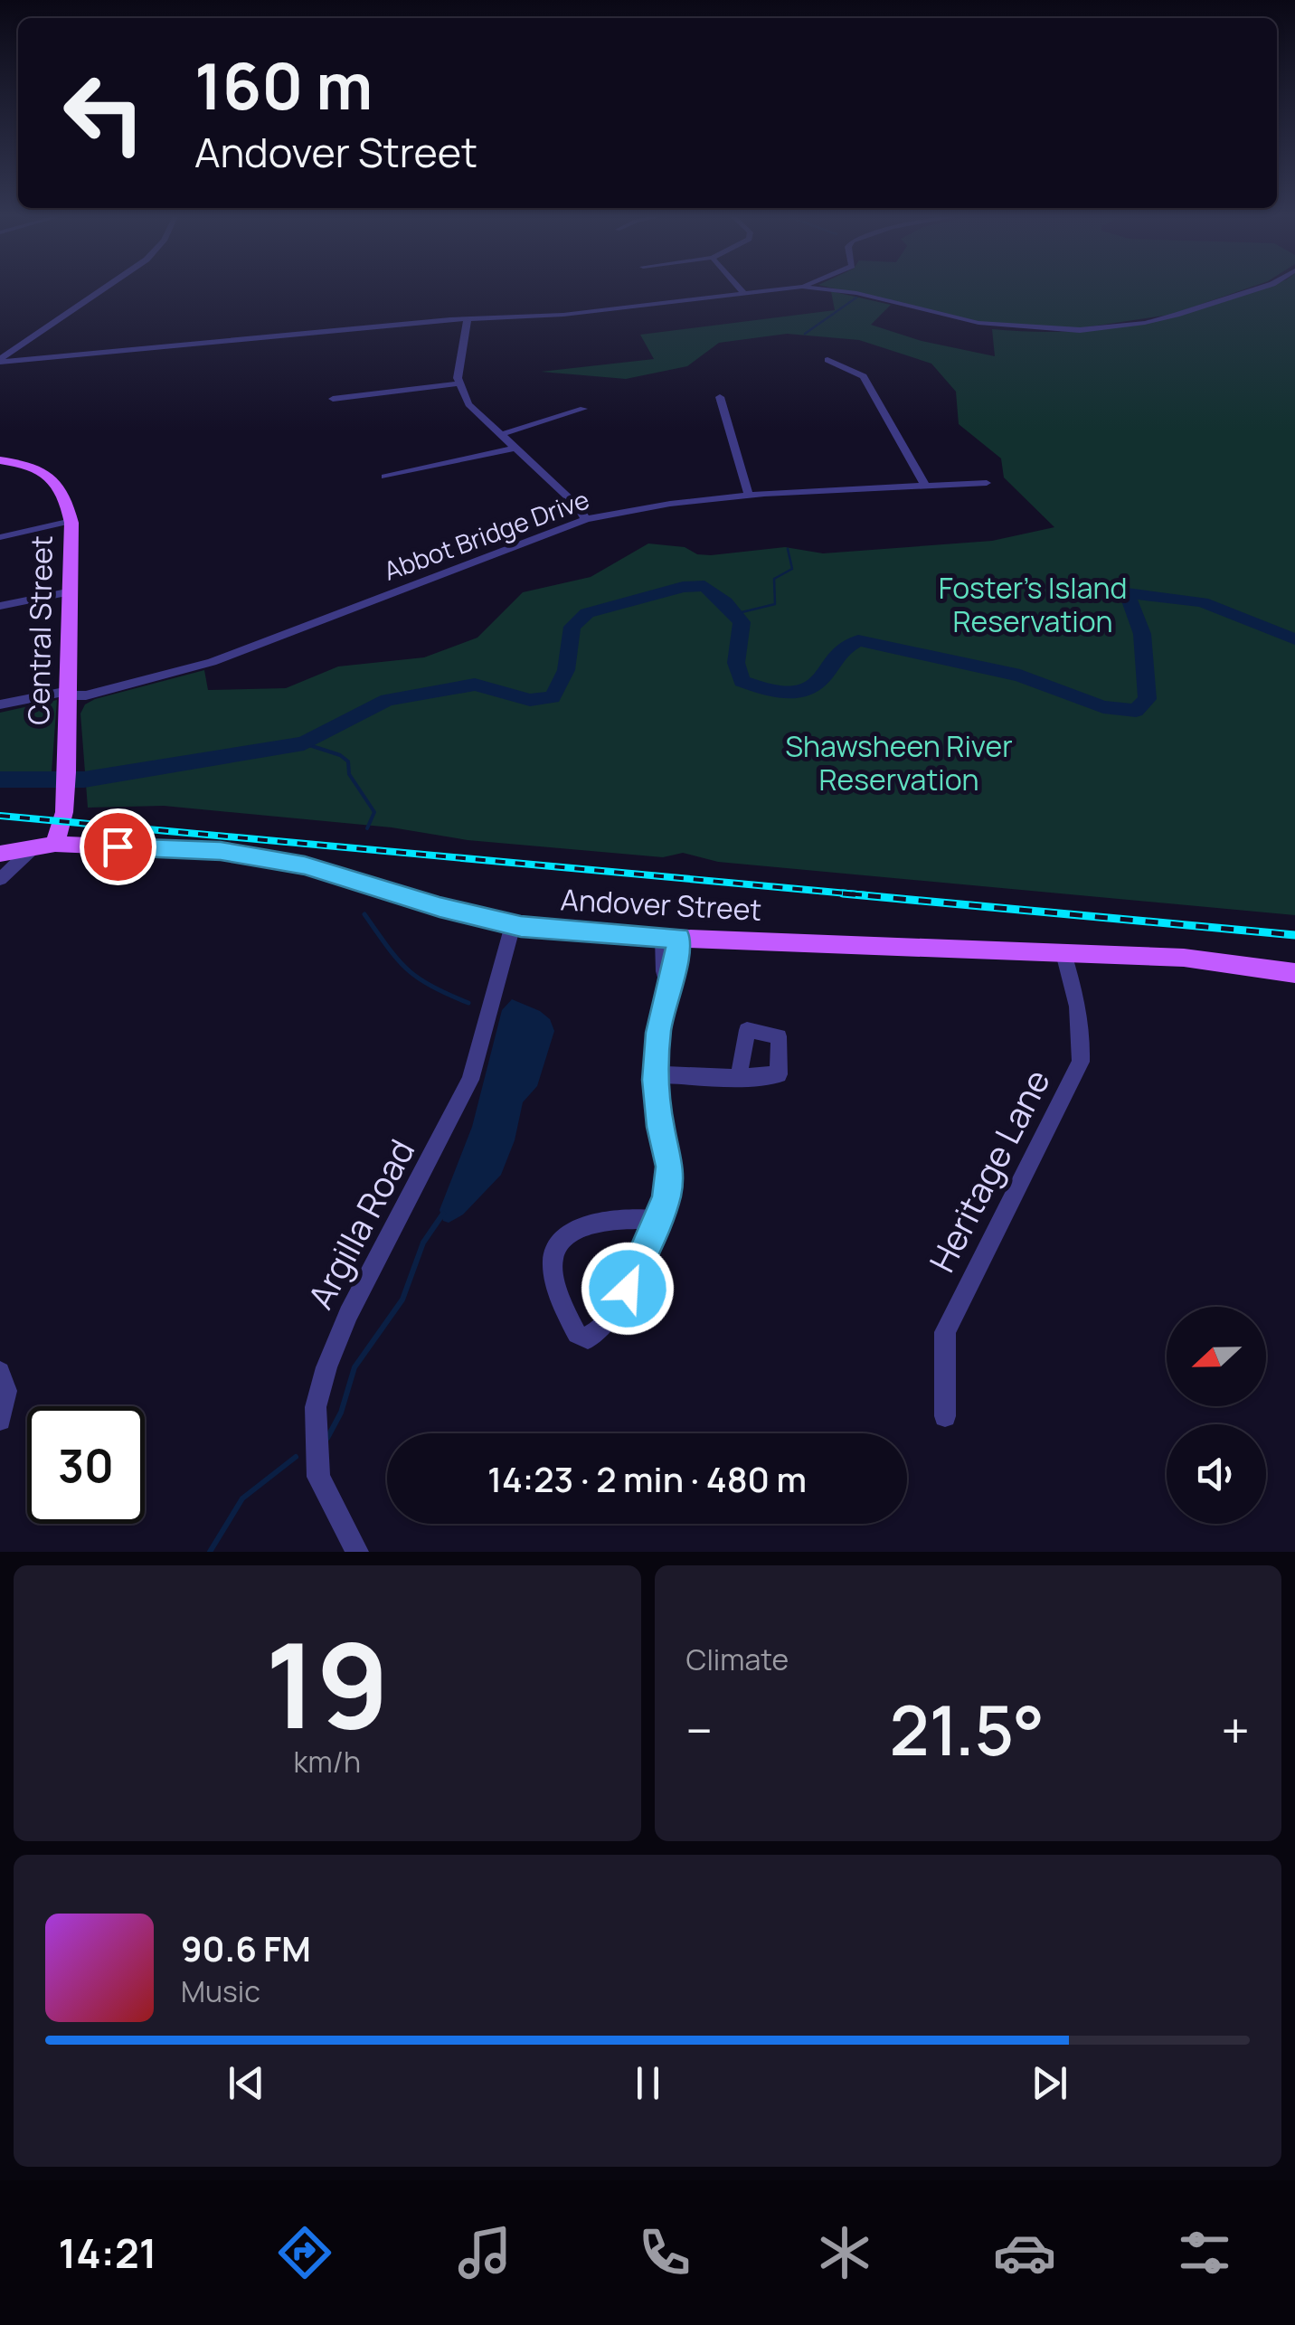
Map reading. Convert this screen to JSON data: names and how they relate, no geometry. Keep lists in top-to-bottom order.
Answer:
{
  "streets": {
    "main road": ["Central Street", "Andover Street"],
    "street": ["Abbot Bridge Drive", "Heritage Lane", "Argilla Road"]
  },
  "crossings": [
    ["Abbot Bridge Drive", "Central Street"],
    ["Central Street", "Andover Street"],
    ["Andover Street", "Heritage Lane"],
    ["Andover Street", "Argilla Road"]
  ],
  "parks": ["Foster's Island Reservation", "Shawsheen River Reservation"],
  "north": "left",
  "page": {
    "turn": ["160 m", "Andover Street"],
    "limit": "30",
    "trip": "14:23 · 2 min · 480 m",
    "tile": [
      ["19", "km/h"],
      "Climate"
    ],
    "heat": ["−", "21.5°", "+"],
    "song": ["90.6 FM", "Music"],
    "tabs": "14:21"
  }
}
